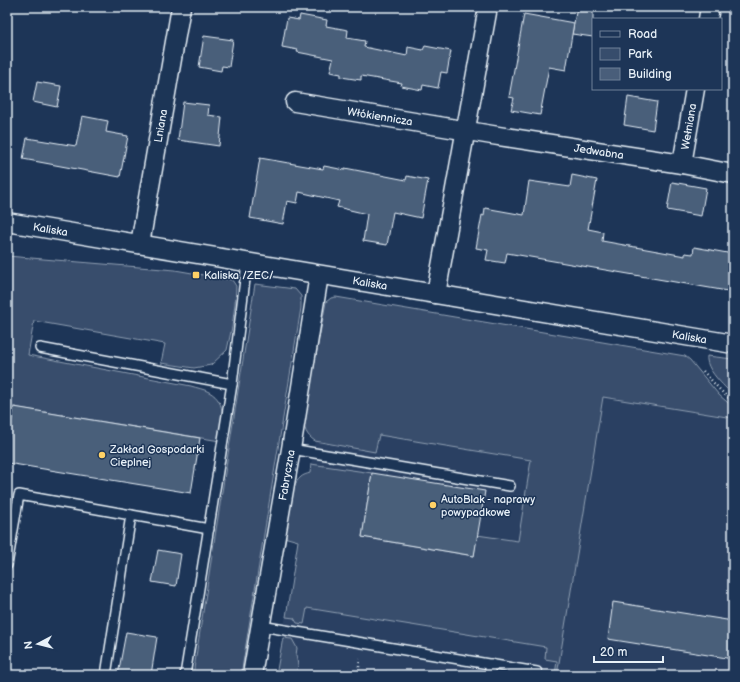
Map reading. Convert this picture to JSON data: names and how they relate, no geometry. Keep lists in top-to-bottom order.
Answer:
{
  "streets": {
    "street": [
      "Włókiennicza",
      "Lniana",
      "Wełniana",
      "Jedwabna",
      "Kaliska",
      "Fabryczna"
    ]
  },
  "crossings": [
    ["Włókiennicza", "Jedwabna"],
    ["Lniana", "Kaliska"],
    ["Wełniana", "Jedwabna"],
    ["Kaliska", "Fabryczna"]
  ],
  "places": {
    "transit": ["Kaliska /ZEC/"],
    "other": ["Zakład Gospodarki Cieplnej", "AutoBlak - naprawy powypadkowe"]
  },
  "legend": ["Road", "Park", "Building"],
  "scale_bar": "20 m",
  "north": "left"
}
